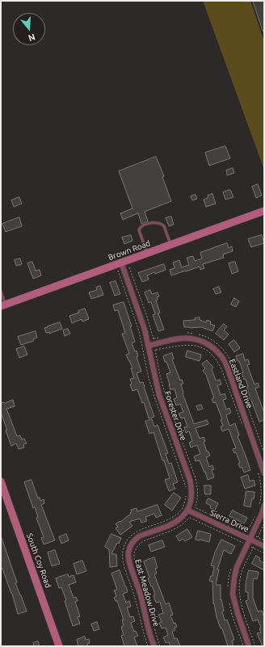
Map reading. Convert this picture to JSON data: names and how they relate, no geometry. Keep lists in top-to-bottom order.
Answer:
{
  "streets": {
    "street": [
      "Brown Road",
      "Eastland Drive",
      "Forester Drive",
      "Sierra Drive",
      "South Coy Road",
      "East Meadow Drive"
    ]
  },
  "crossings": [
    ["Brown Road", "Forester Drive"],
    ["Eastland Drive", "Forester Drive"],
    ["Forester Drive", "Sierra Drive"],
    ["Forester Drive", "East Meadow Drive"],
    ["Sierra Drive", "East Meadow Drive"]
  ],
  "north": "bottom"
}
